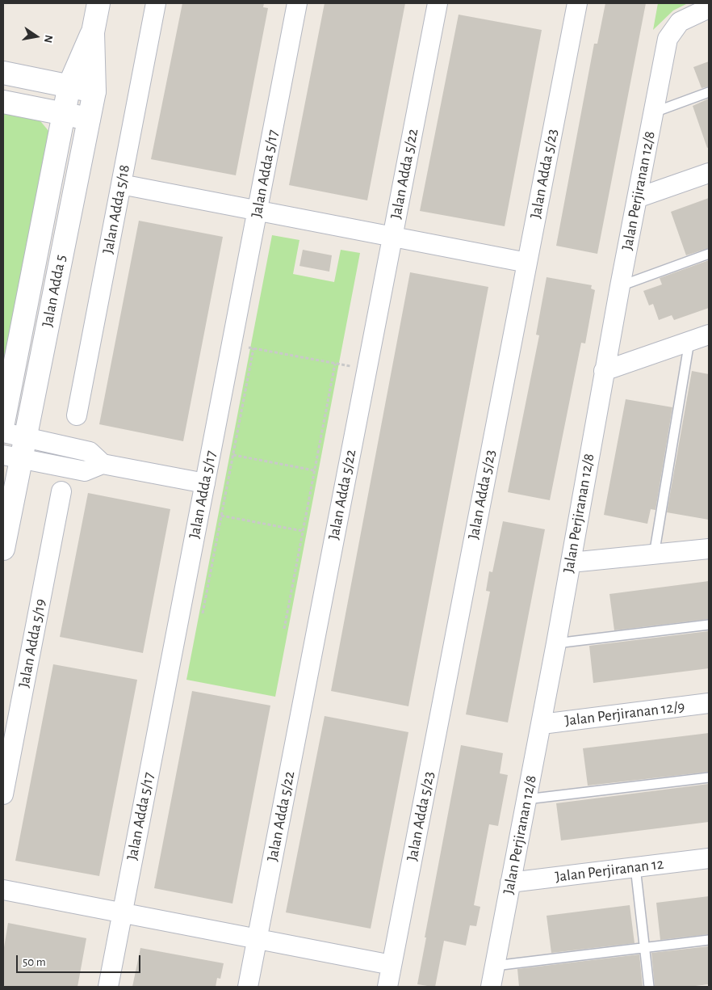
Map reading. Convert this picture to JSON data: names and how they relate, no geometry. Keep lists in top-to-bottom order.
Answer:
{
  "streets": {
    "main road": ["Jalan Adda 5"],
    "street": [
      "Jalan Adda 5/17",
      "Jalan Adda 5/22",
      "Jalan Adda 5/23",
      "Jalan Perjiranan 12/8",
      "Jalan Adda 5/18",
      "Jalan Adda 5/19",
      "Jalan Perjiranan 12/9",
      "Jalan Perjiranan 12"
    ]
  },
  "crossings": [
    ["Jalan Perjiranan 12/8", "Jalan Perjiranan 12/9"],
    ["Jalan Perjiranan 12/8", "Jalan Perjiranan 12"]
  ],
  "scale_bar": "50 m",
  "north": "right"
}
